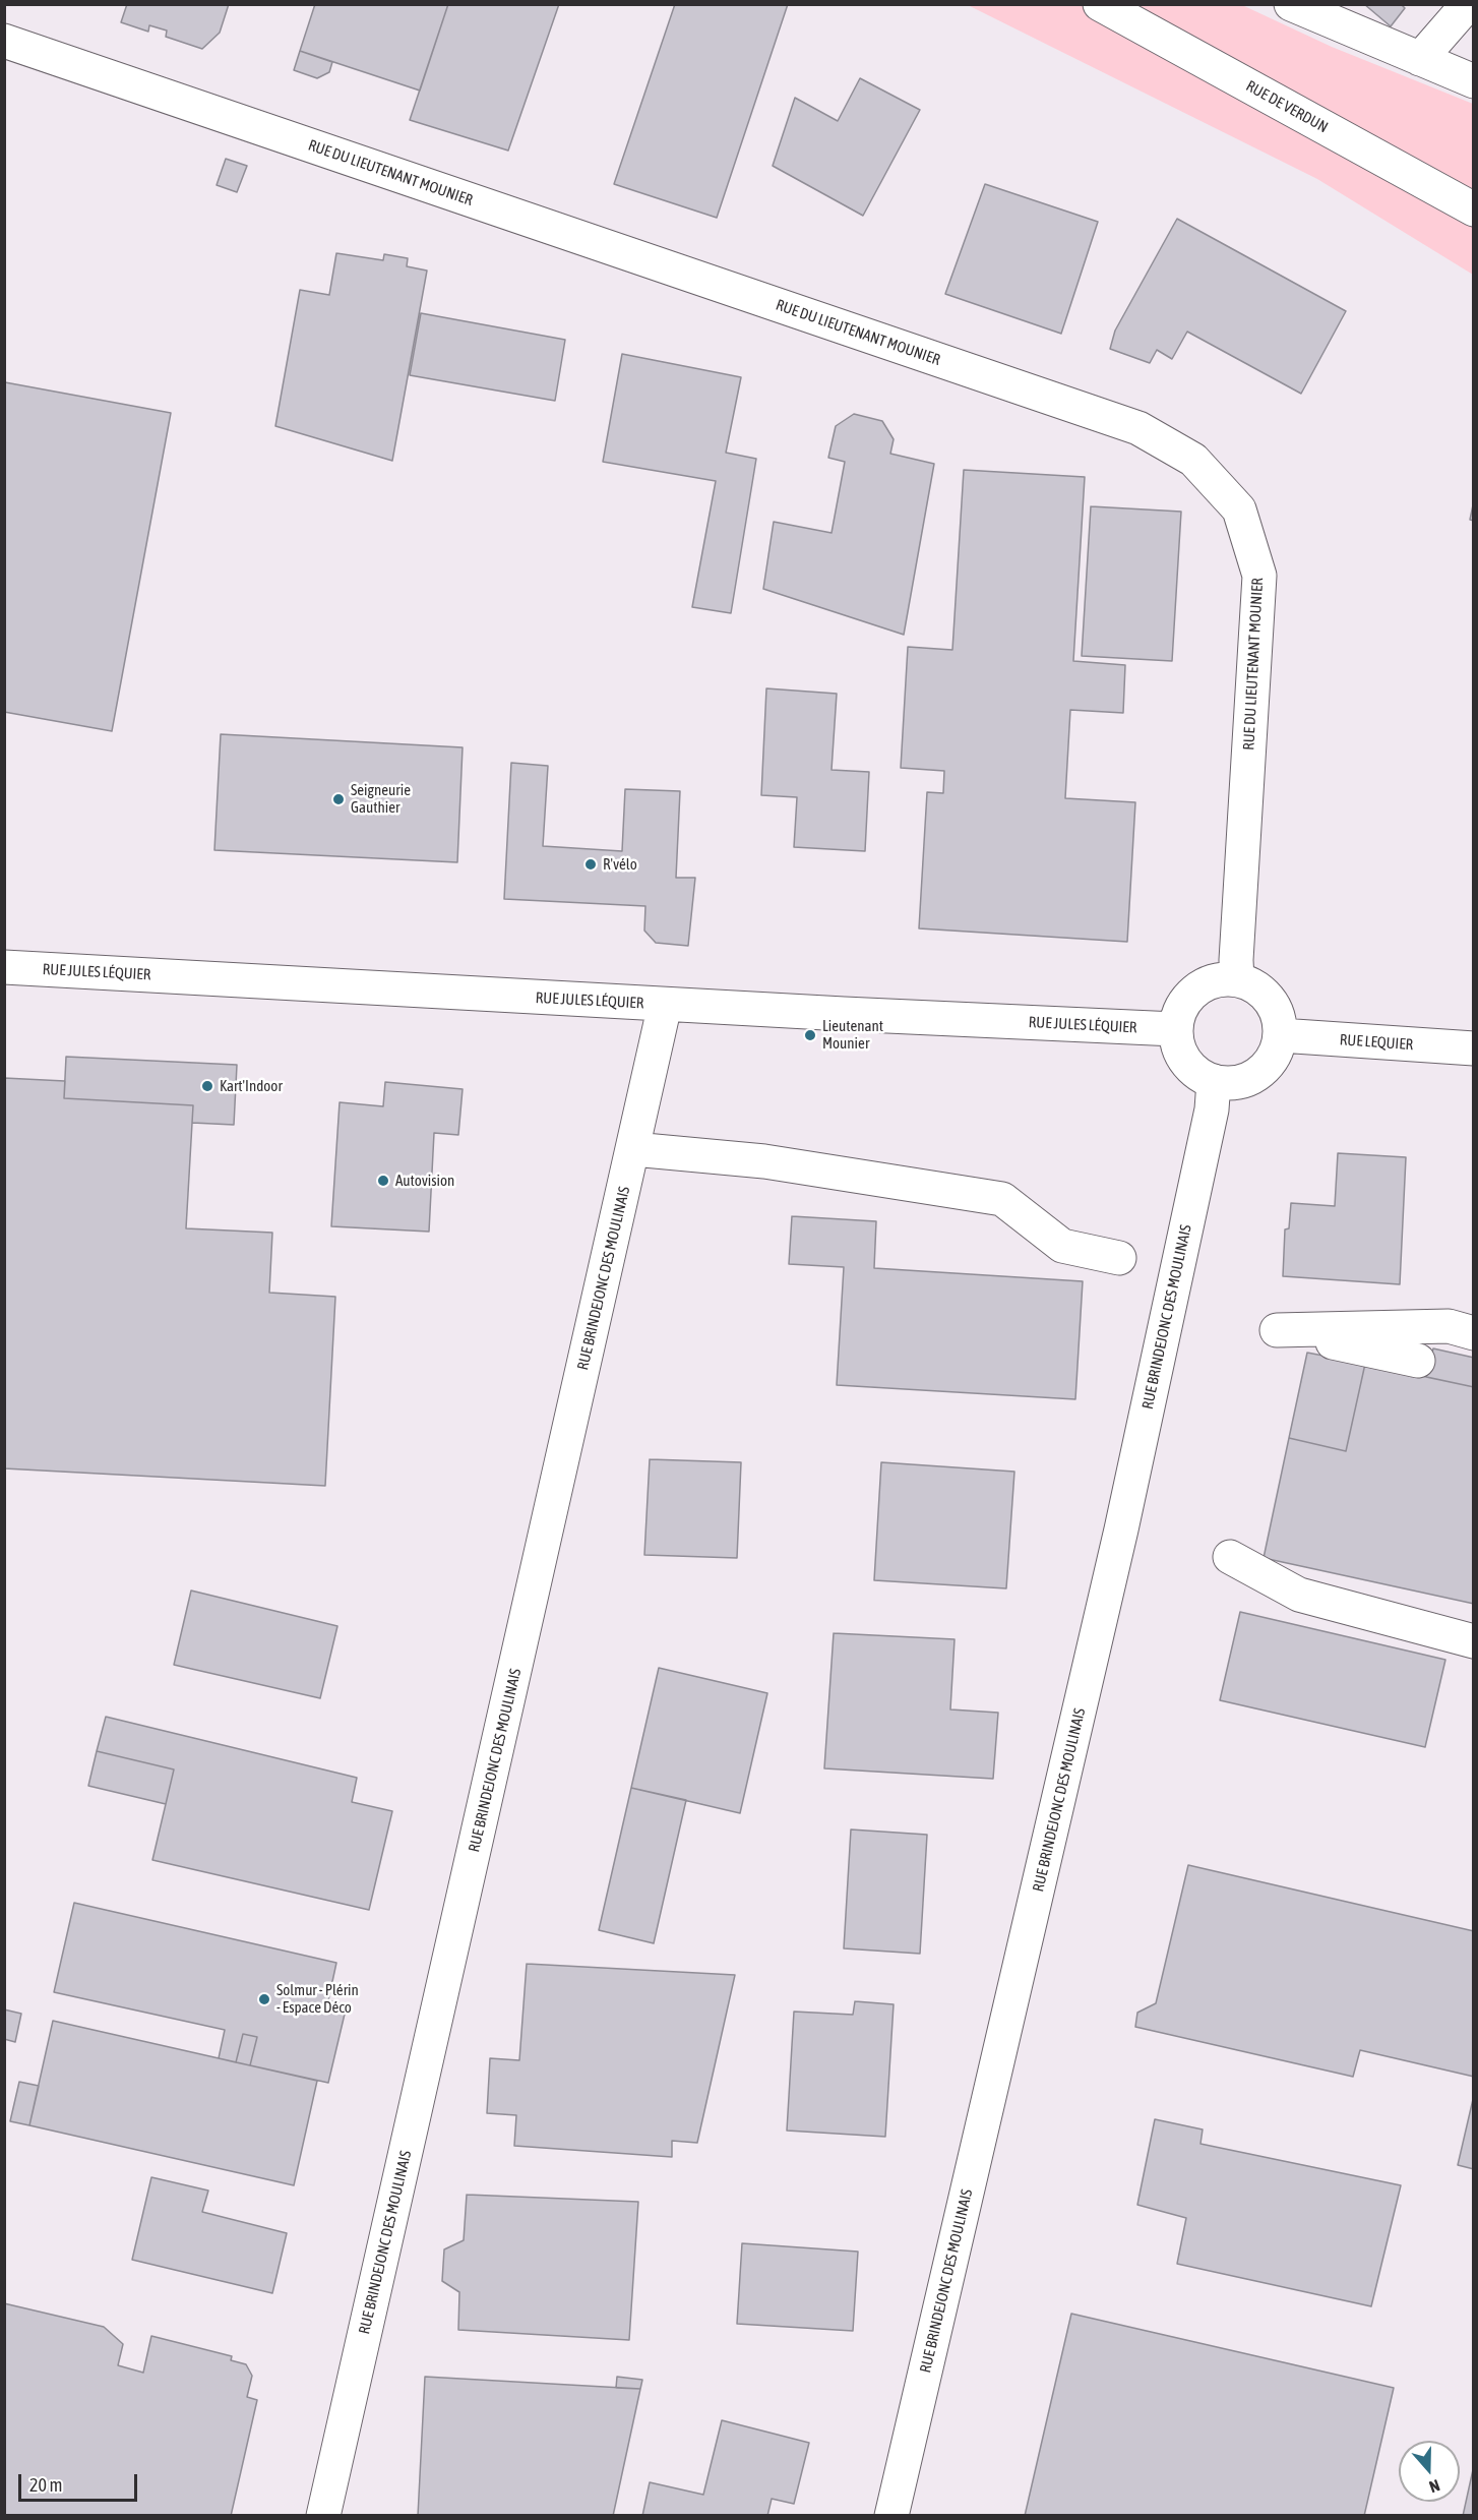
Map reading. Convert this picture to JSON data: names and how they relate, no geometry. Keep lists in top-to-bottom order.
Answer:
{
  "streets": {
    "street": [
      "RUE DE VERDUN",
      "RUE DU LIEUTENANT MOUNIER",
      "RUE JULES LÉQUIER",
      "RUE LEQUIER",
      "RUE BRINDEJONC DES MOULINAIS"
    ]
  },
  "crossings": [
    ["RUE DU LIEUTENANT MOUNIER", "RUE JULES LÉQUIER"],
    ["RUE DU LIEUTENANT MOUNIER", "RUE LEQUIER"],
    ["RUE DU LIEUTENANT MOUNIER", "RUE BRINDEJONC DES MOULINAIS"],
    ["RUE JULES LÉQUIER", "RUE LEQUIER"],
    ["RUE JULES LÉQUIER", "RUE BRINDEJONC DES MOULINAIS"],
    ["RUE LEQUIER", "RUE BRINDEJONC DES MOULINAIS"]
  ],
  "places": [
    "Seigneurie Gauthier",
    "R'vélo",
    "Lieutenant Mounier",
    "Kart'Indoor",
    "Autovision",
    "Solmur - Plérin - Espace Déco"
  ],
  "scale_bar": "20 m",
  "north": "bottom"
}
